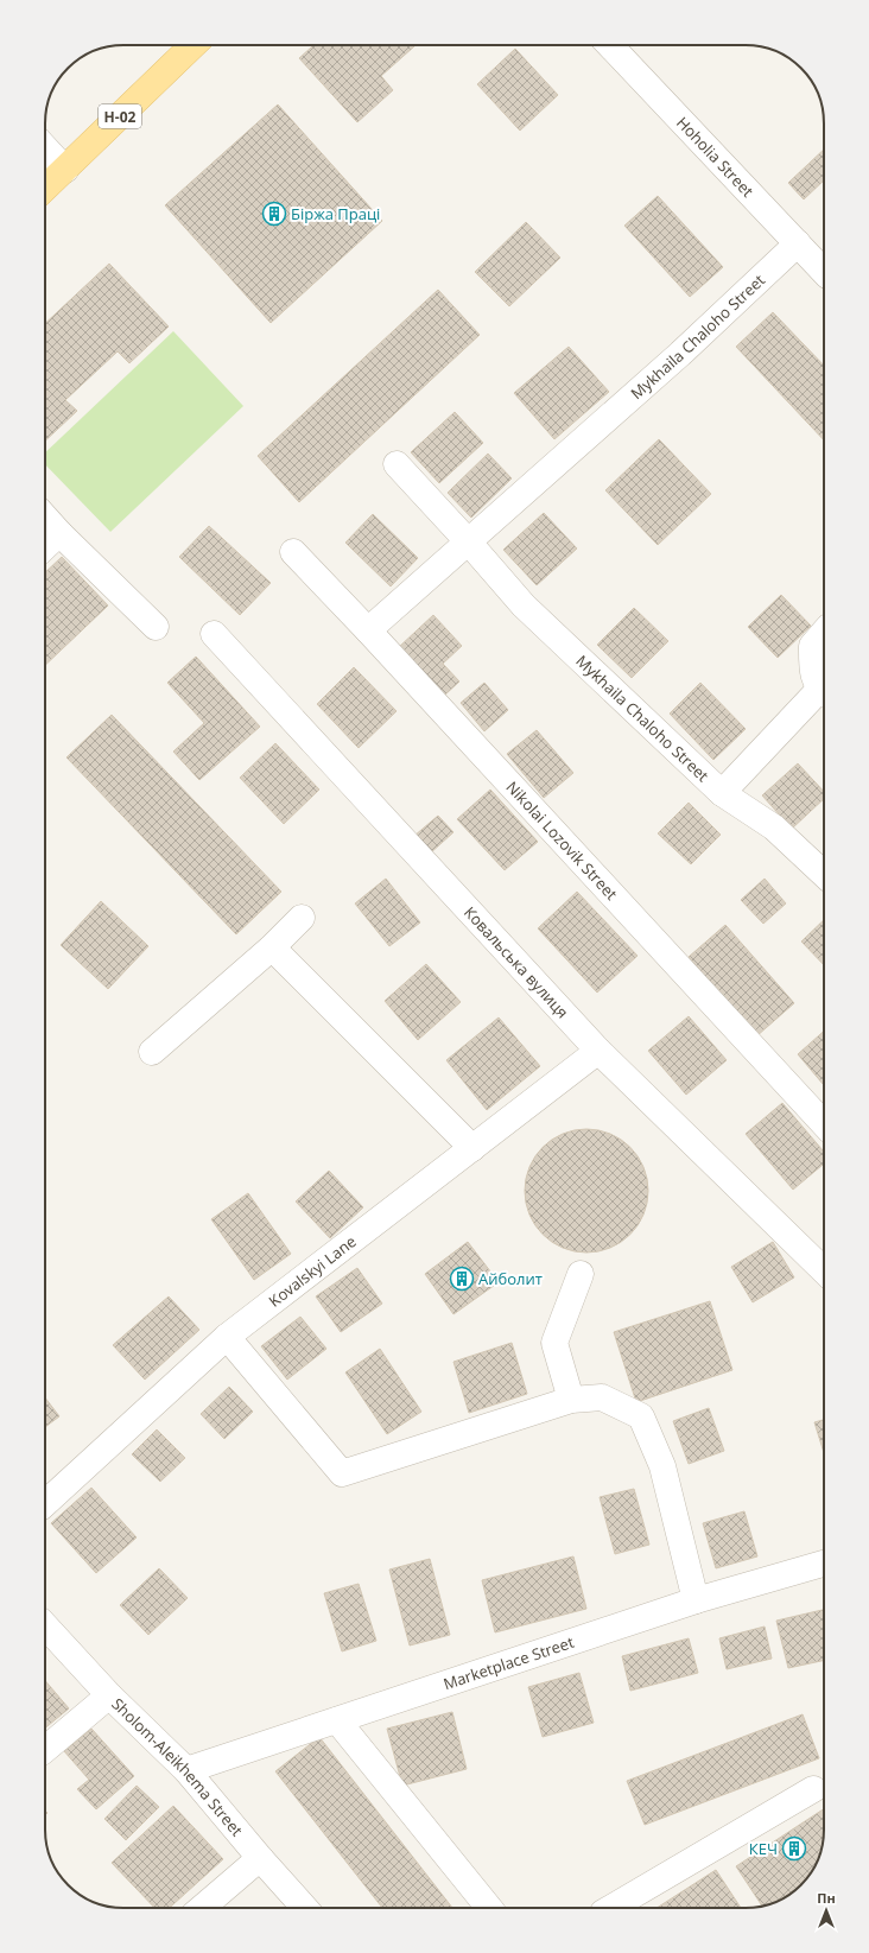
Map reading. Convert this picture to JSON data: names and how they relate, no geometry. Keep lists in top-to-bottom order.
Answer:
{
  "streets": {
    "main road": ["Н-02"],
    "street": [
      "Hoholia Street",
      "Mykhaila Chaloho Street",
      "Nikolai Lozovik Street",
      "Ковальська вулиця",
      "Kovalskyi Lane",
      "Marketplace Street",
      "Sholom-Aleikhema Street"
    ]
  },
  "crossings": [
    ["Hoholia Street", "Mykhaila Chaloho Street"],
    ["Ковальська вулиця", "Kovalskyi Lane"],
    ["Marketplace Street", "Sholom-Aleikhema Street"]
  ],
  "places": {
    "building": ["Біржа Праці", "Айболит", "КЕЧ"]
  },
  "north": "top"
}
